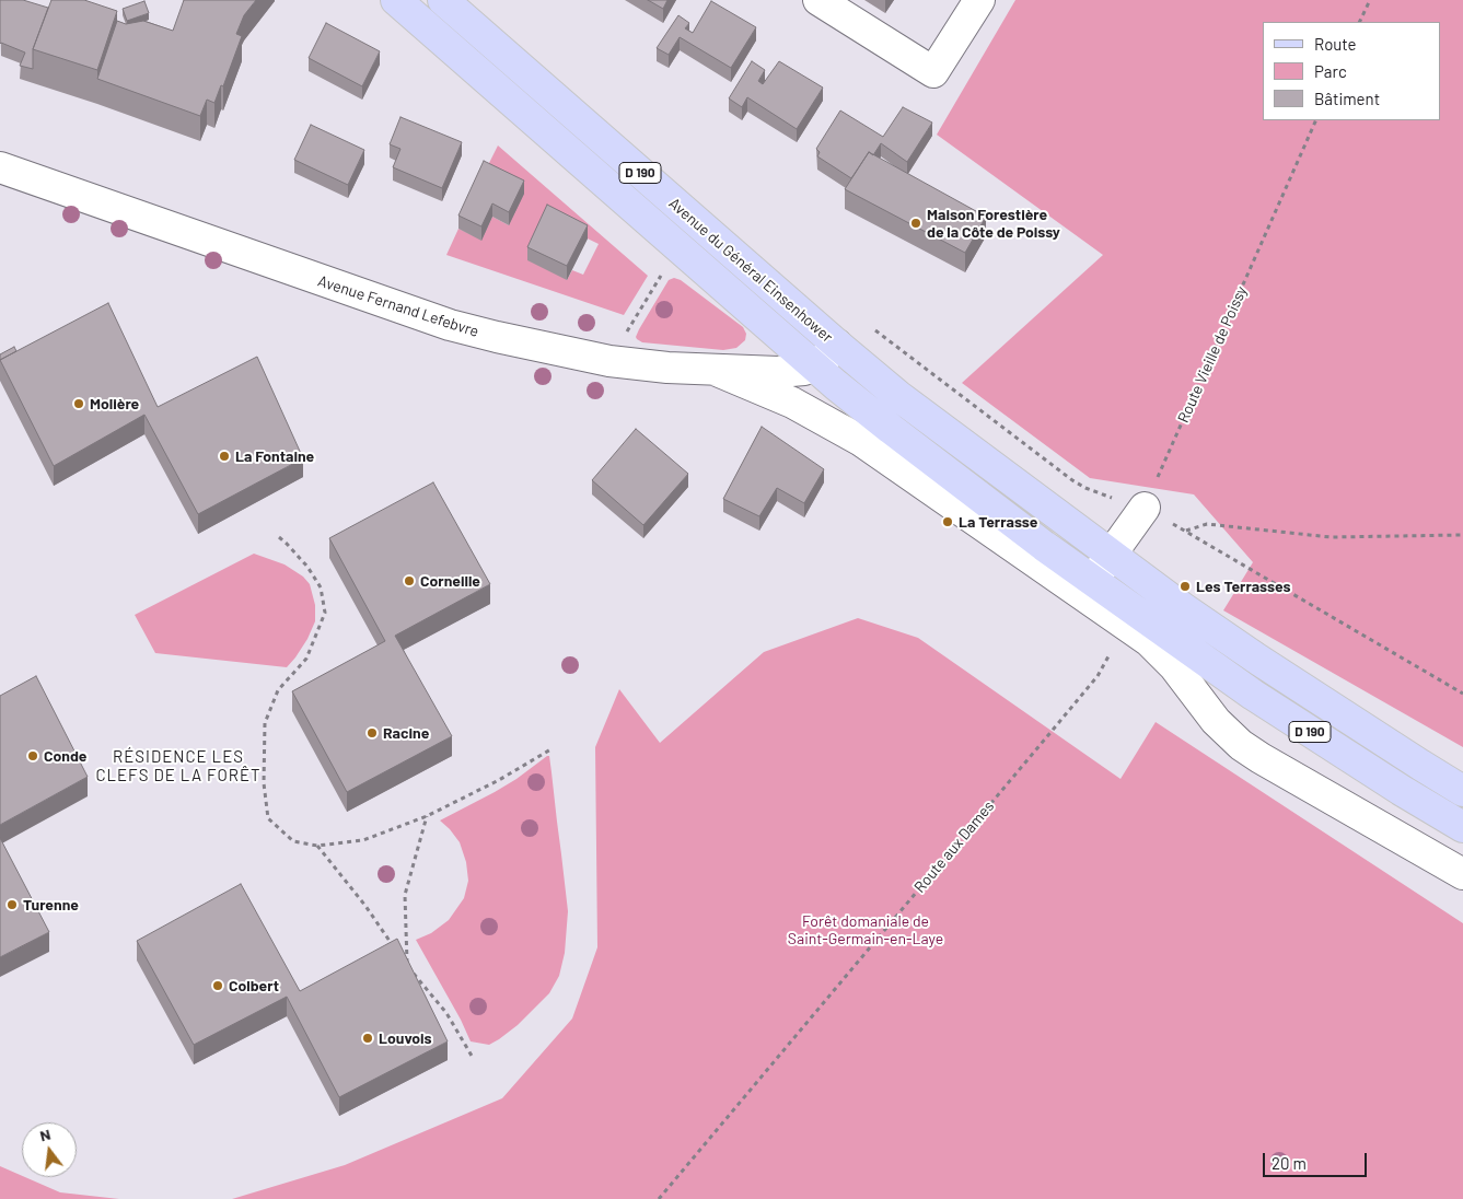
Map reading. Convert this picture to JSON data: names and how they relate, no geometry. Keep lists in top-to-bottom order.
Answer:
{
  "streets": {
    "main road": ["D 190", "Avenue du Général Einsenhower"],
    "street": ["Avenue Fernand Lefebvre"],
    "path": ["Route Vieille de Poissy", "Route aux Dames"]
  },
  "crossings": [
    ["D 190", "Avenue du Général Einsenhower"],
    ["D 190", "Avenue Fernand Lefebvre"],
    ["D 190", "Route aux Dames"],
    ["Avenue du Général Einsenhower", "Avenue Fernand Lefebvre"]
  ],
  "districts": ["RÉSIDENCE LES CLEFS DE LA FORÊT"],
  "parks": ["Forêt domaniale de Saint-Germain-en-Laye"],
  "places": [
    "Maison Forestière de la Côte de Poissy",
    "Molière",
    "La Fontaine",
    "La Terrasse",
    "Corneille",
    "Les Terrasses",
    "Racine",
    "Conde",
    "Turenne",
    "Colbert",
    "Louvois"
  ],
  "legend": ["Route", "Parc", "Bâtiment"],
  "scale_bar": "20 m",
  "north": "top"
}
